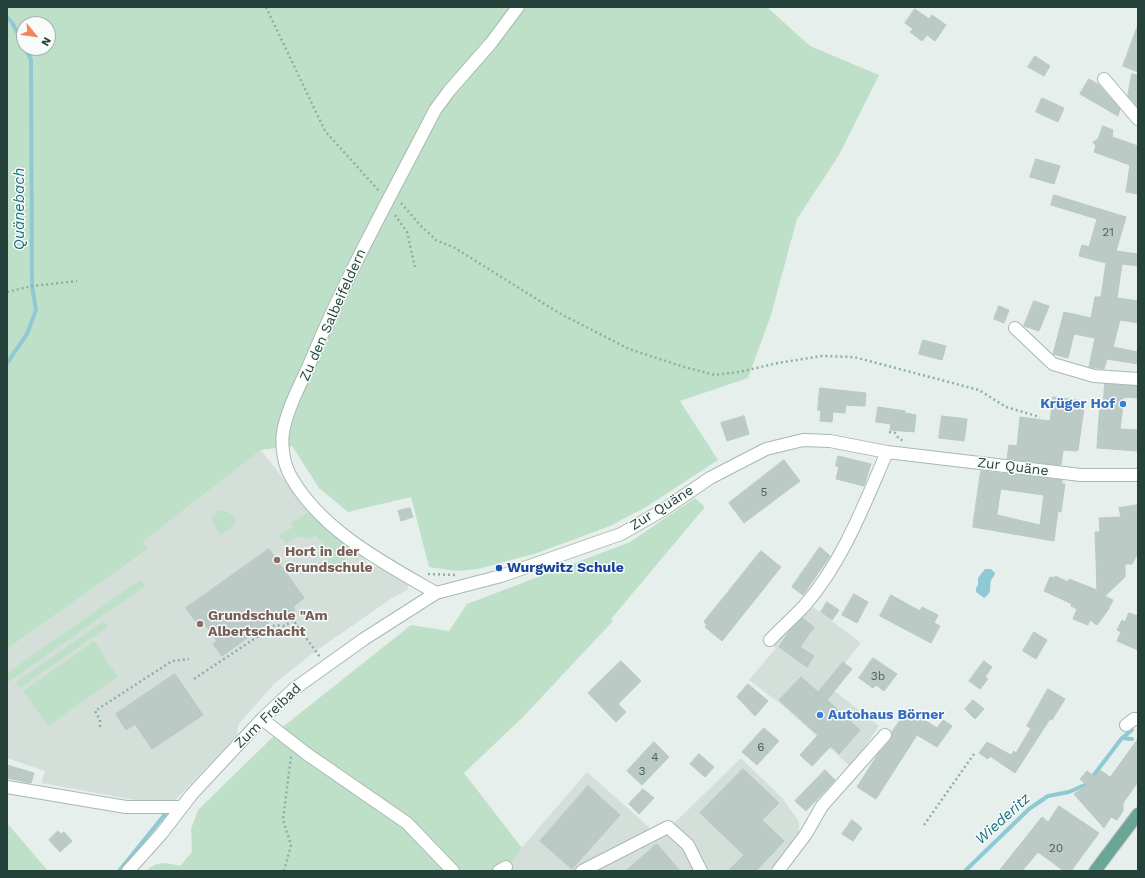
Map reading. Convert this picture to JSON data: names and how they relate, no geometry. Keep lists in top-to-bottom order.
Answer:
{
  "streets": {
    "street": ["Zu den Salbeifeldern", "Zur Quäne", "Zum Freibad"]
  },
  "crossings": [
    ["Zu den Salbeifeldern", "Zur Quäne"],
    ["Zu den Salbeifeldern", "Zum Freibad"],
    ["Zur Quäne", "Zum Freibad"]
  ],
  "water": ["Quänebach", "Wiederitz"],
  "places": [
    "Krüger Hof",
    "Hort in der Grundschule",
    "Wurgwitz Schule",
    "Grundschule \"Am Albertschacht",
    "Autohaus Börner"
  ],
  "house_numbers": [
    "21",
    "5",
    "3b",
    "6",
    "4",
    "3",
    "20"
  ],
  "north": "bottom right"
}
